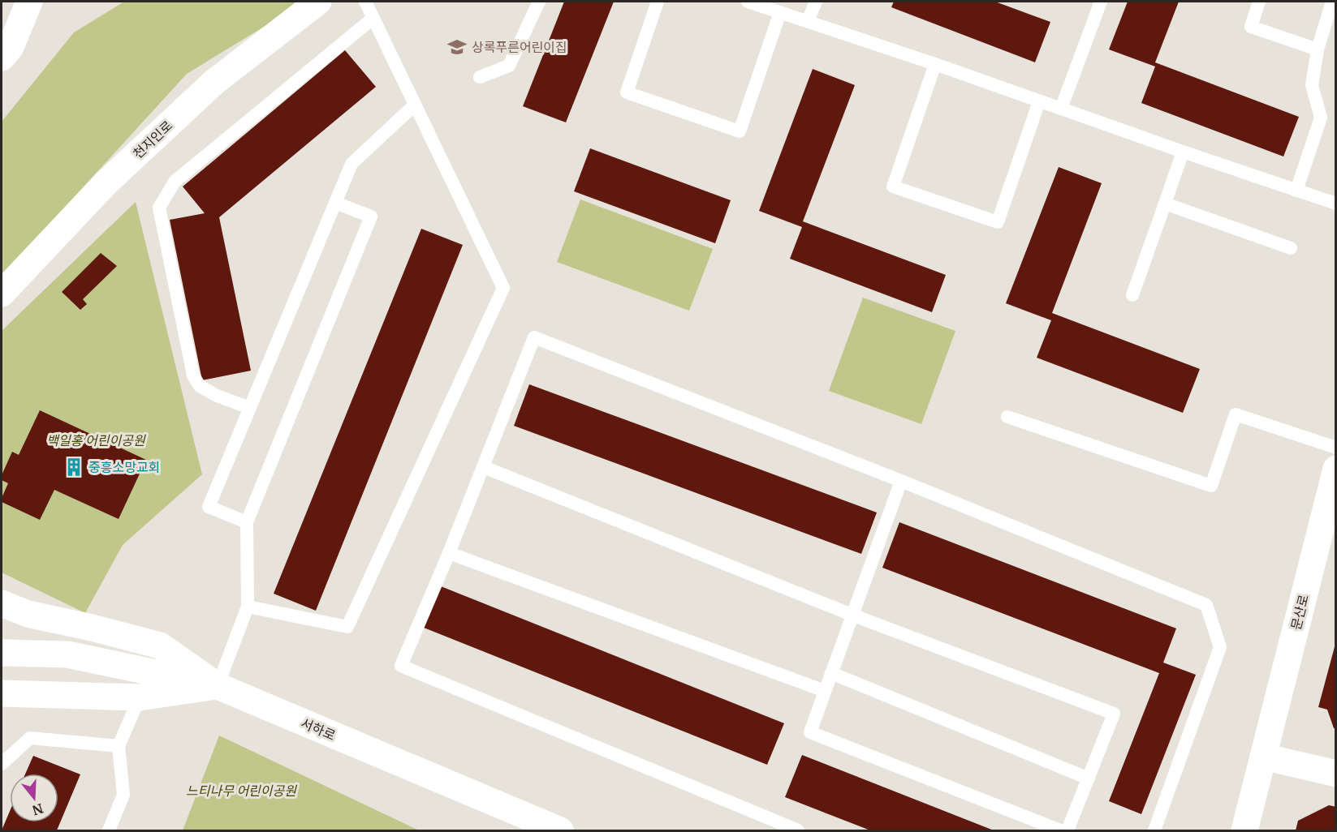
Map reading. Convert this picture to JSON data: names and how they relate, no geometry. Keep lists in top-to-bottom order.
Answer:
{
  "streets": {
    "main road": ["천지인로", "문산로", "서하로"]
  },
  "parks": ["백일홍 어린이공원", "느티나무 어린이공원"],
  "places": {
    "school or university": ["상록푸른어린이집"],
    "building": ["중흥소망교회"]
  },
  "north": "bottom"
}
